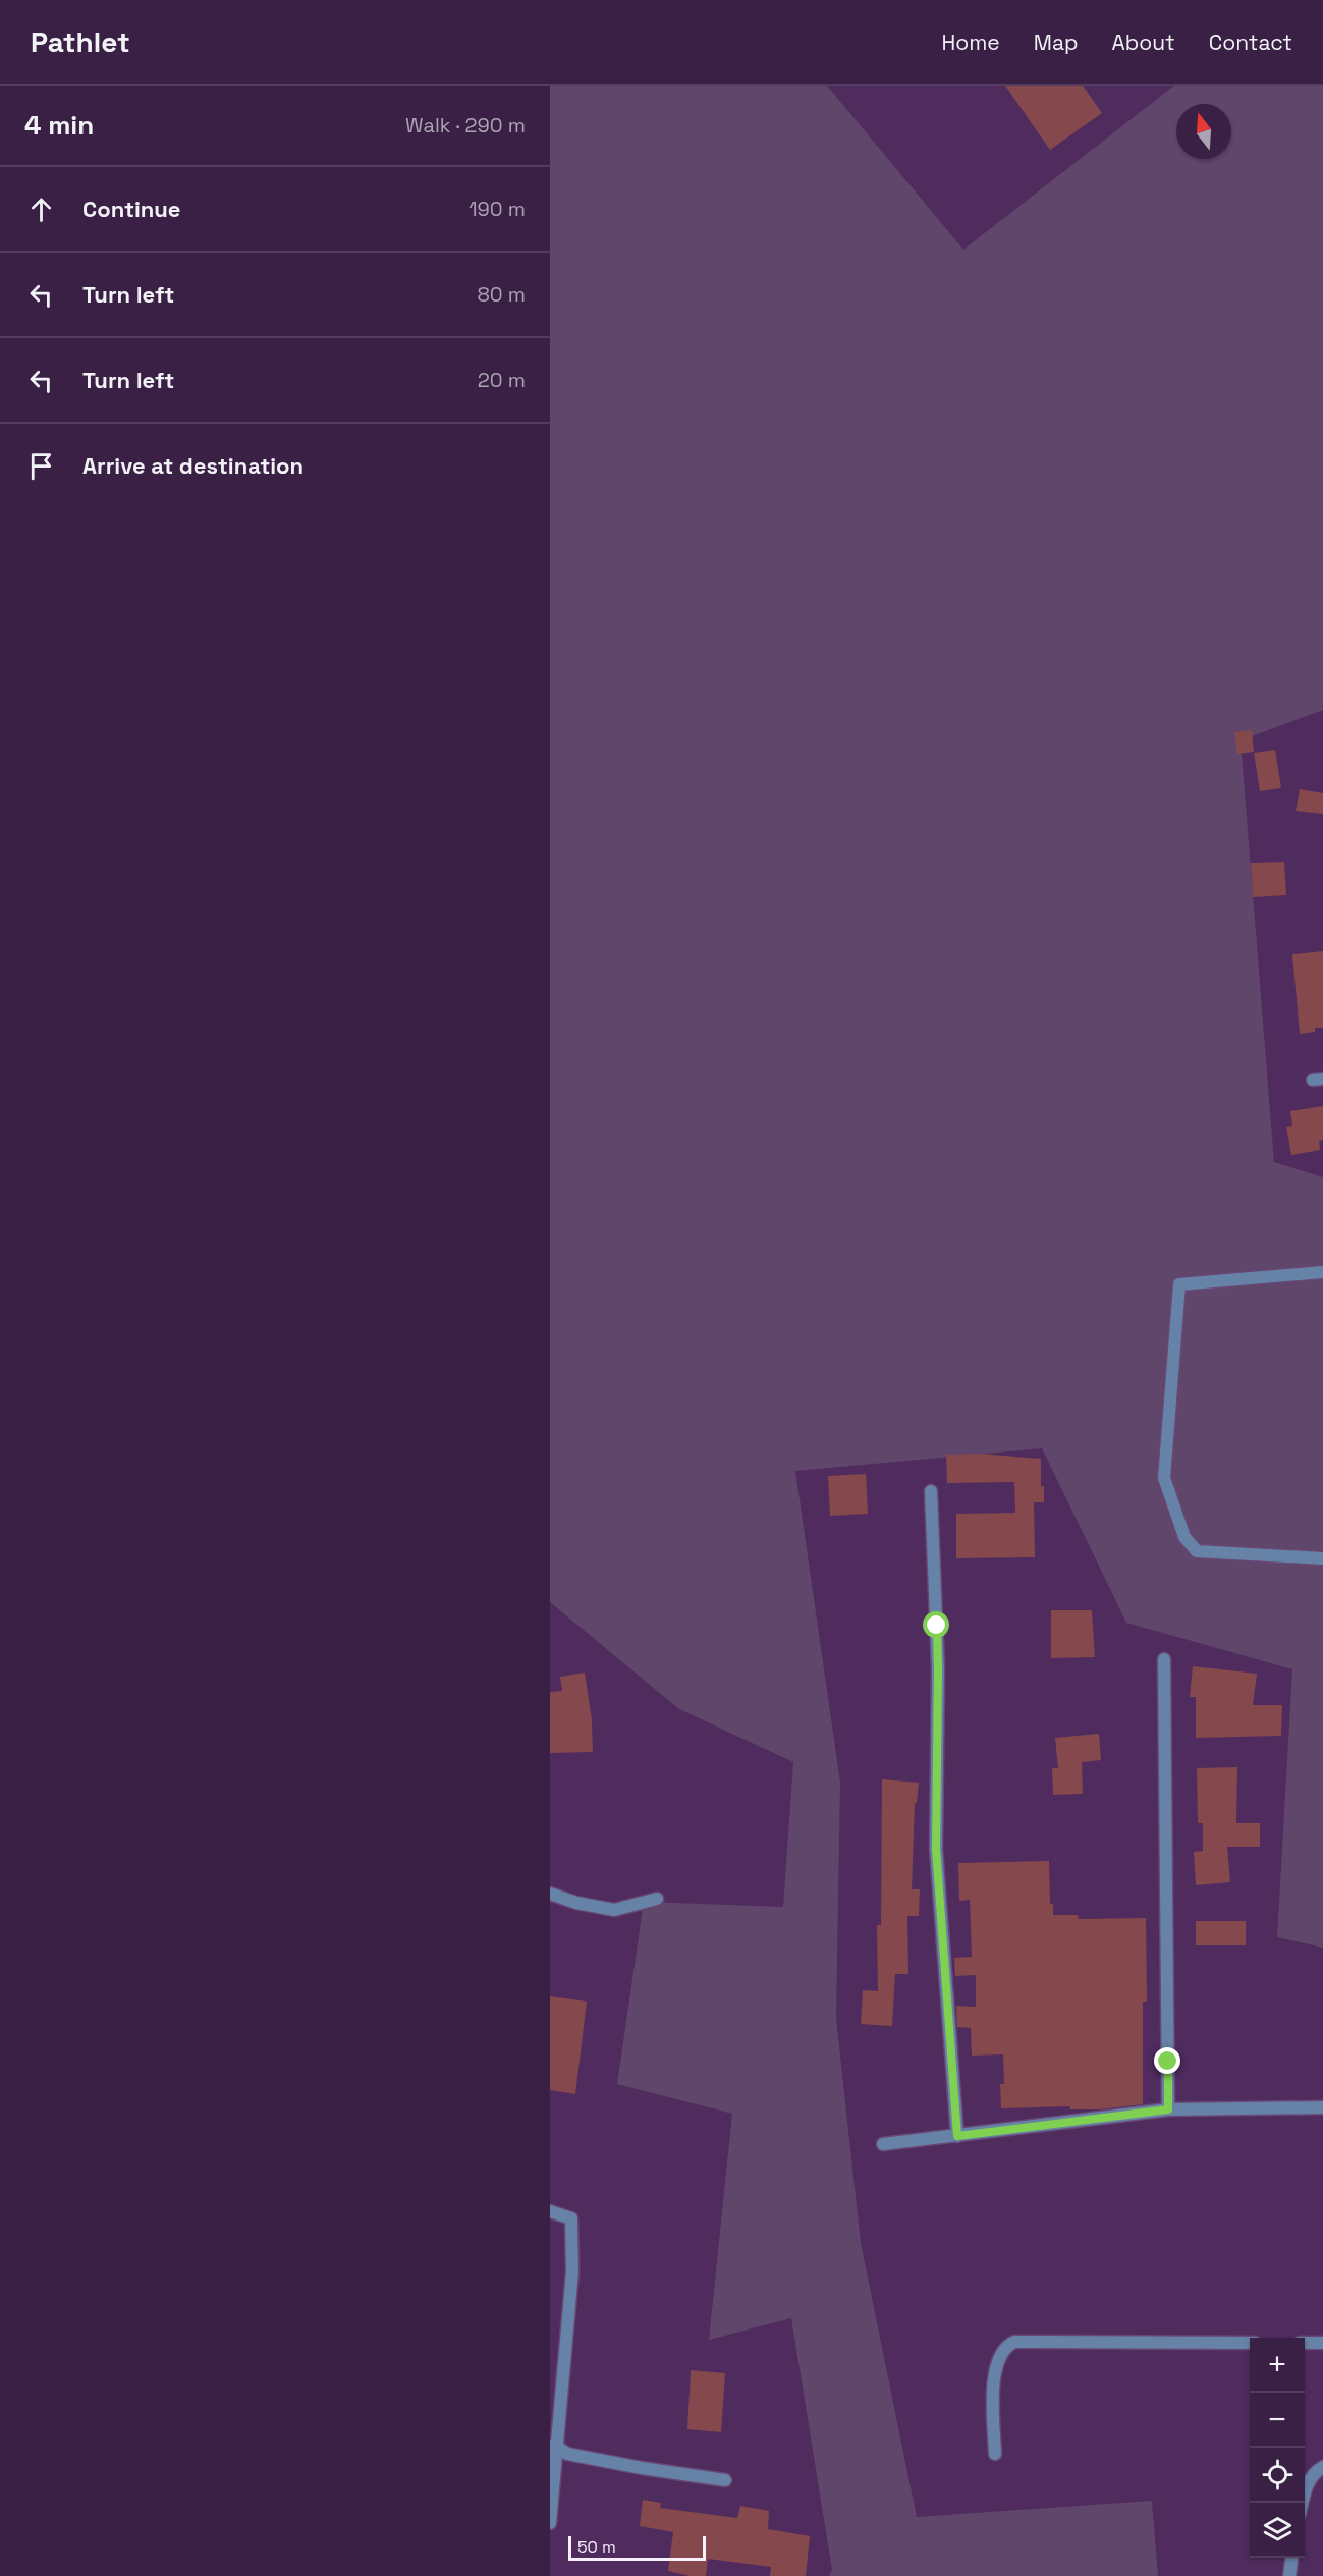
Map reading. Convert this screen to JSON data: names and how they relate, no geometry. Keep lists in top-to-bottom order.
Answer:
{
  "scale_bar": "50 m",
  "north": "top",
  "page": {
    "header": "Pathlet",
    "nav": [
      "Home",
      "Map",
      "About",
      "Contact"
    ],
    "heading": ["4 min", "Walk · 290 m"],
    "list": [
      ["Continue", "190 m"],
      ["Turn left", "80 m"],
      ["Turn left", "20 m"],
      "Arrive at destination"
    ],
    "map_buttons": ["+", "−"],
    "scale": "50 m"
  }
}
